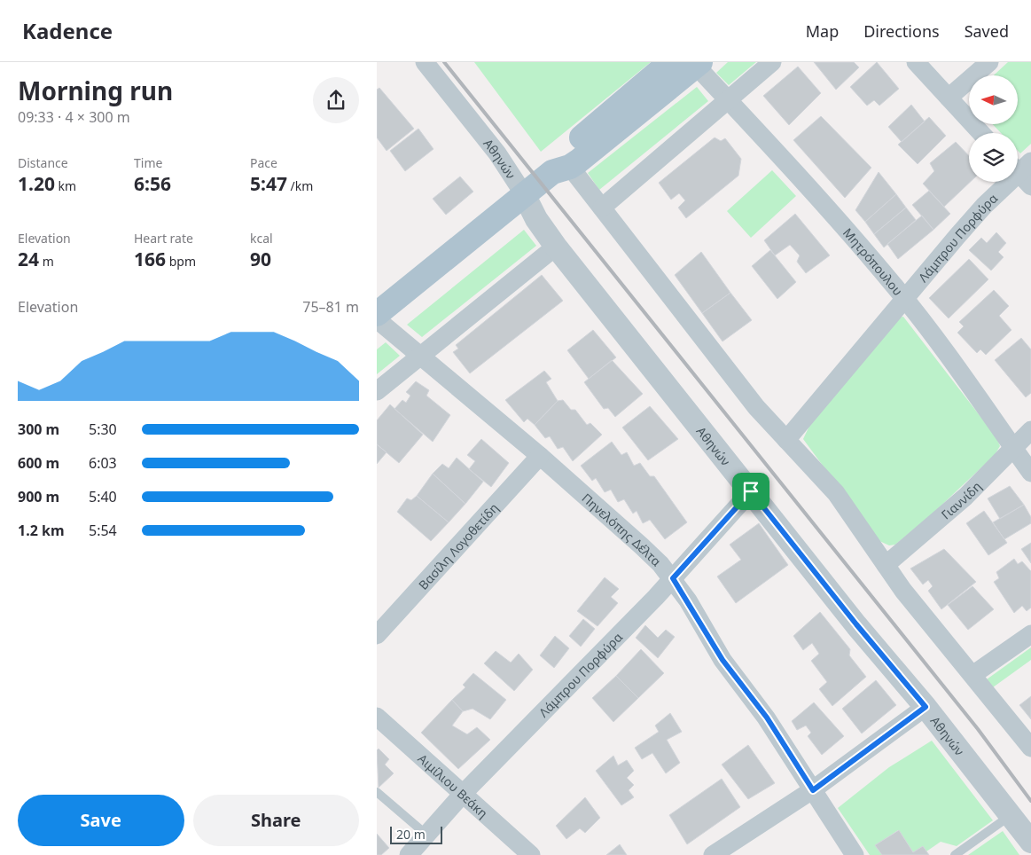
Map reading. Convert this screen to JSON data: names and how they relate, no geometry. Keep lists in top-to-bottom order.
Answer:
{
  "streets": {
    "street": [
      "Αθηνών",
      "Λάμπρου Πορφύρα",
      "Μητρόπουλου",
      "Γιαννίδη",
      "Πηνελόπης Δέλτα",
      "Βασίλη Λογοθετίδη",
      "Αιμίλιου Βεάκη"
    ]
  },
  "crossings": [
    ["Αθηνών", "Λάμπρου Πορφύρα"],
    ["Λάμπρου Πορφύρα", "Μητρόπουλου"],
    ["Λάμπρου Πορφύρα", "Πηνελόπης Δέλτα"],
    ["Λάμπρου Πορφύρα", "Αιμίλιου Βεάκη"],
    ["Μητρόπουλου", "Γιαννίδη"],
    ["Πηνελόπης Δέλτα", "Βασίλη Λογοθετίδη"]
  ],
  "scale_bar": "20 m",
  "north": "left",
  "page": {
    "header": "Kadence",
    "nav": ["Map", "Directions", "Saved"],
    "heading": ["Morning run", "09:33 · 4 × 300 m"],
    "stats": [
      ["Distance", "1.20 km"],
      ["Time", "6:56"],
      ["Pace", "5:47 /km"],
      ["Elevation", "24 m"],
      ["Heart rate", "166 bpm"],
      ["kcal", "90"]
    ],
    "chart": ["Elevation", "75–81 m"],
    "list": [
      {
        "name": "300 m",
        "note": "5:30"
      },
      {
        "name": "600 m",
        "note": "6:03"
      },
      {
        "name": "900 m",
        "note": "5:40"
      },
      {
        "name": "1.2 km",
        "note": "5:54"
      }
    ],
    "buttons": ["Save", "Share"],
    "scale": "20 m"
  }
}
